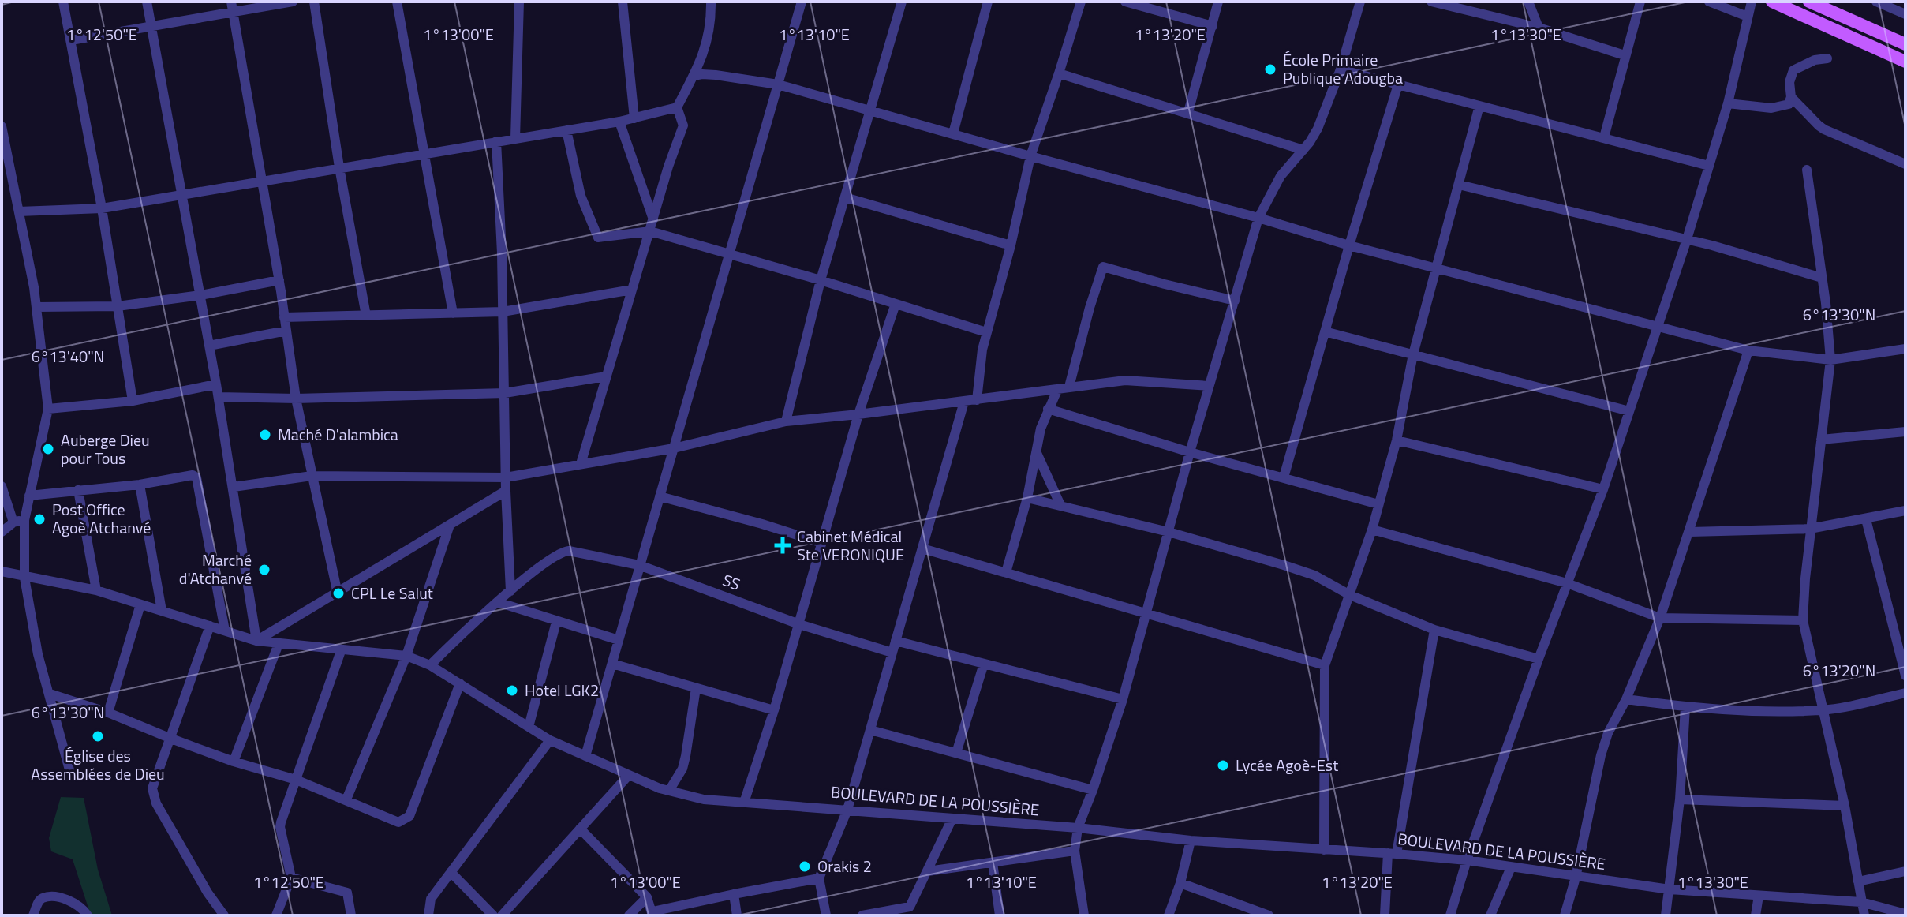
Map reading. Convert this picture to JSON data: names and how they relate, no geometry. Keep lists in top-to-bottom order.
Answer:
{
  "streets": {
    "street": ["SS", "BOULEVARD DE LA POUSSIÈRE"]
  },
  "places": {
    "other": [
      "École Primaire Publique Adougba",
      "Maché D'alambica",
      "Auberge Dieu pour Tous",
      "Post Office Agoè Atchanvé",
      "Marché d'Atchanvé",
      "CPL Le Salut",
      "Hotel LGK2",
      "Église des Assemblées de Dieu",
      "Lycée Agoè-Est",
      "Orakis 2"
    ],
    "health": ["Cabinet Médical Ste VERONIQUE"]
  },
  "coordinates": [
    "1°12'50\"E",
    "1°13'00\"E",
    "1°13'10\"E",
    "1°13'20\"E",
    "1°13'30\"E",
    "6°13'30\"N",
    "6°13'40\"N",
    "6°13'20\"N"
  ]
}
